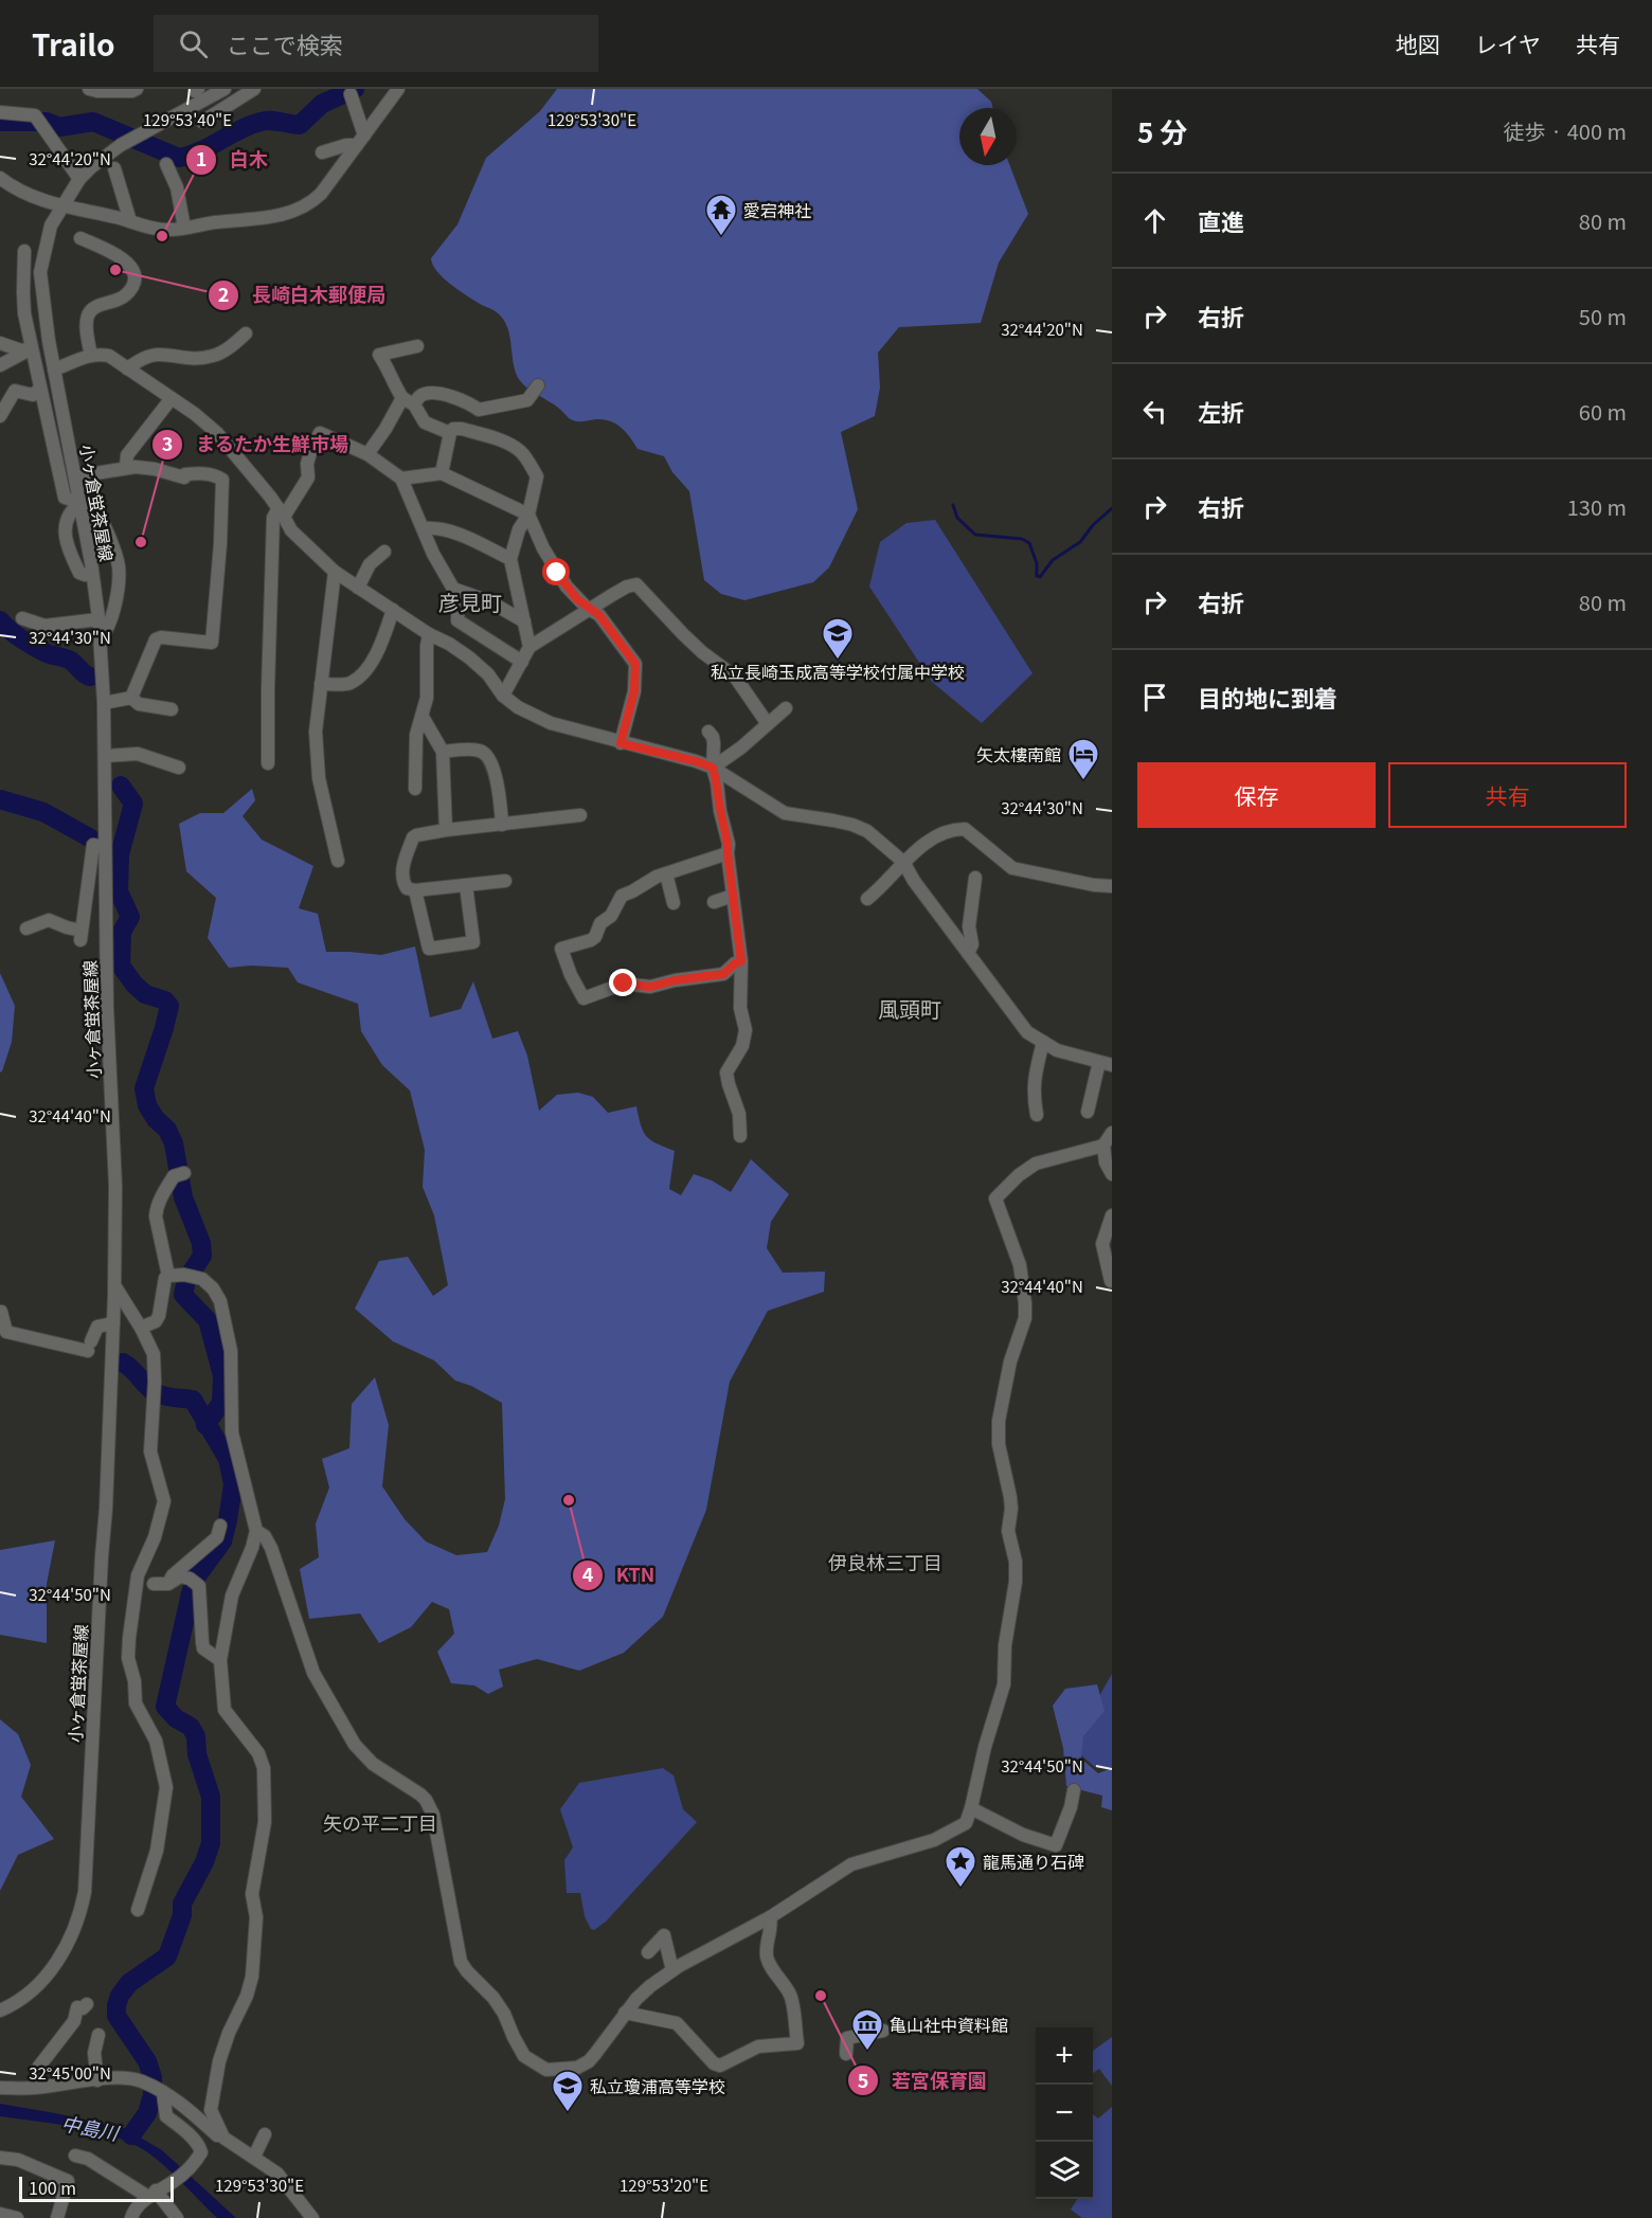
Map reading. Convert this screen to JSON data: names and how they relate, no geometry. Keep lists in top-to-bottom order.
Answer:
{
  "streets": {
    "street": ["小ヶ倉蛍茶屋線"]
  },
  "districts": [
    "彦見町",
    "風頭町",
    "伊良林三丁目",
    "矢の平二丁目"
  ],
  "water": ["中島川"],
  "places": {
    "other": [
      "白木",
      "長崎白木郵便局",
      "まるたか生鮮市場",
      "KTN",
      "若宮保育園"
    ],
    "temple": ["愛宕神社"],
    "school or university": ["私立長崎玉成高等学校付属中学校", "私立瓊浦高等学校"],
    "hotel": ["矢太樓南館"],
    "place": ["龍馬通り石碑"],
    "museum": ["亀山社中資料館"]
  },
  "scale_bar": "100 m",
  "north": "bottom",
  "page": {
    "header": "Trailo",
    "search": "ここで検索",
    "nav": ["地図", "レイヤ", "共有"],
    "heading": ["5 分", "徒歩 · 400 m"],
    "list": [
      ["直進", "80 m"],
      ["右折", "50 m"],
      ["左折", "60 m"],
      ["右折", "130 m"],
      ["右折", "80 m"],
      "目的地に到着"
    ],
    "buttons": ["保存", "共有"],
    "map_buttons": ["+", "−"],
    "scale": "100 m"
  },
  "coordinates": [
    "129°53'40\"E",
    "129°53'30\"E",
    "32°44'20\"N",
    "32°44'30\"N",
    "32°44'40\"N",
    "32°44'50\"N",
    "32°45'00\"N",
    "129°53'20\"E"
  ]
}
